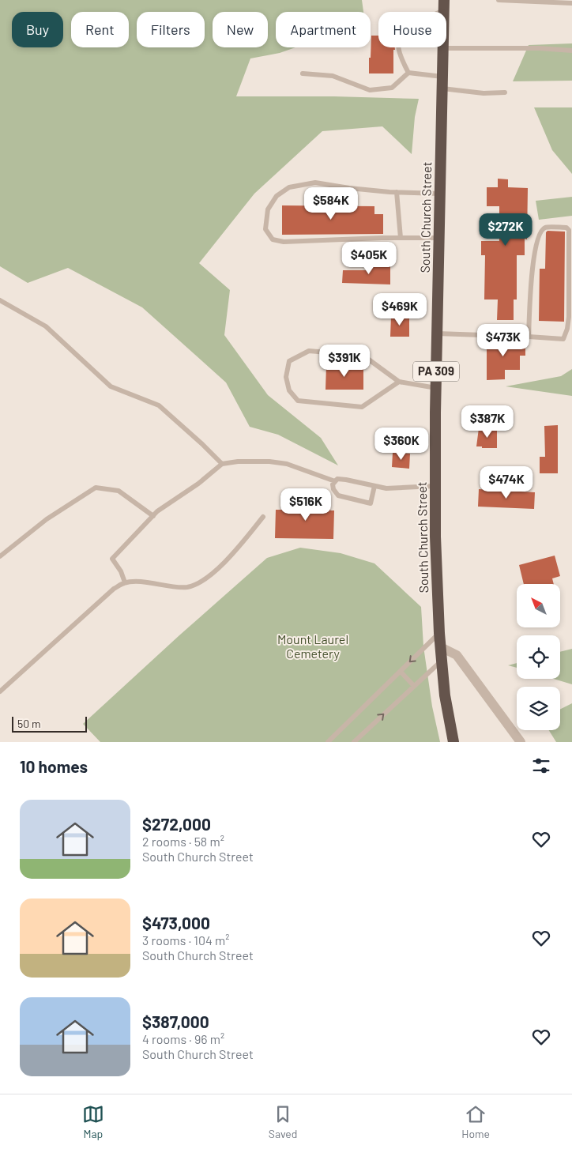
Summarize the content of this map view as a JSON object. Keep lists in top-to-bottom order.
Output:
{
  "streets": {
    "highway": ["South Church Street", "PA 309"]
  },
  "parks": ["Mount Laurel Cemetery"],
  "scale_bar": "50 m",
  "north": "top left",
  "page": {
    "chip": [
      "Buy",
      "Rent",
      "Filters",
      "New",
      "Apartment",
      "House"
    ],
    "price": [
      "$584K",
      "$272K",
      "$405K",
      "$469K",
      "$473K",
      "$391K",
      "$387K",
      "$360K",
      "$474K",
      "$516K"
    ],
    "scale": "50 m",
    "heading": "10 homes",
    "list": [
      {
        "name": "$272,000",
        "note": "2 rooms · 58 m² · South Church Street"
      },
      {
        "name": "$473,000",
        "note": "3 rooms · 104 m² · South Church Street"
      },
      {
        "name": "$387,000",
        "note": "4 rooms · 96 m² · South Church Street"
      }
    ],
    "tabs": ["Map", "Saved", "Home"]
  }
}
